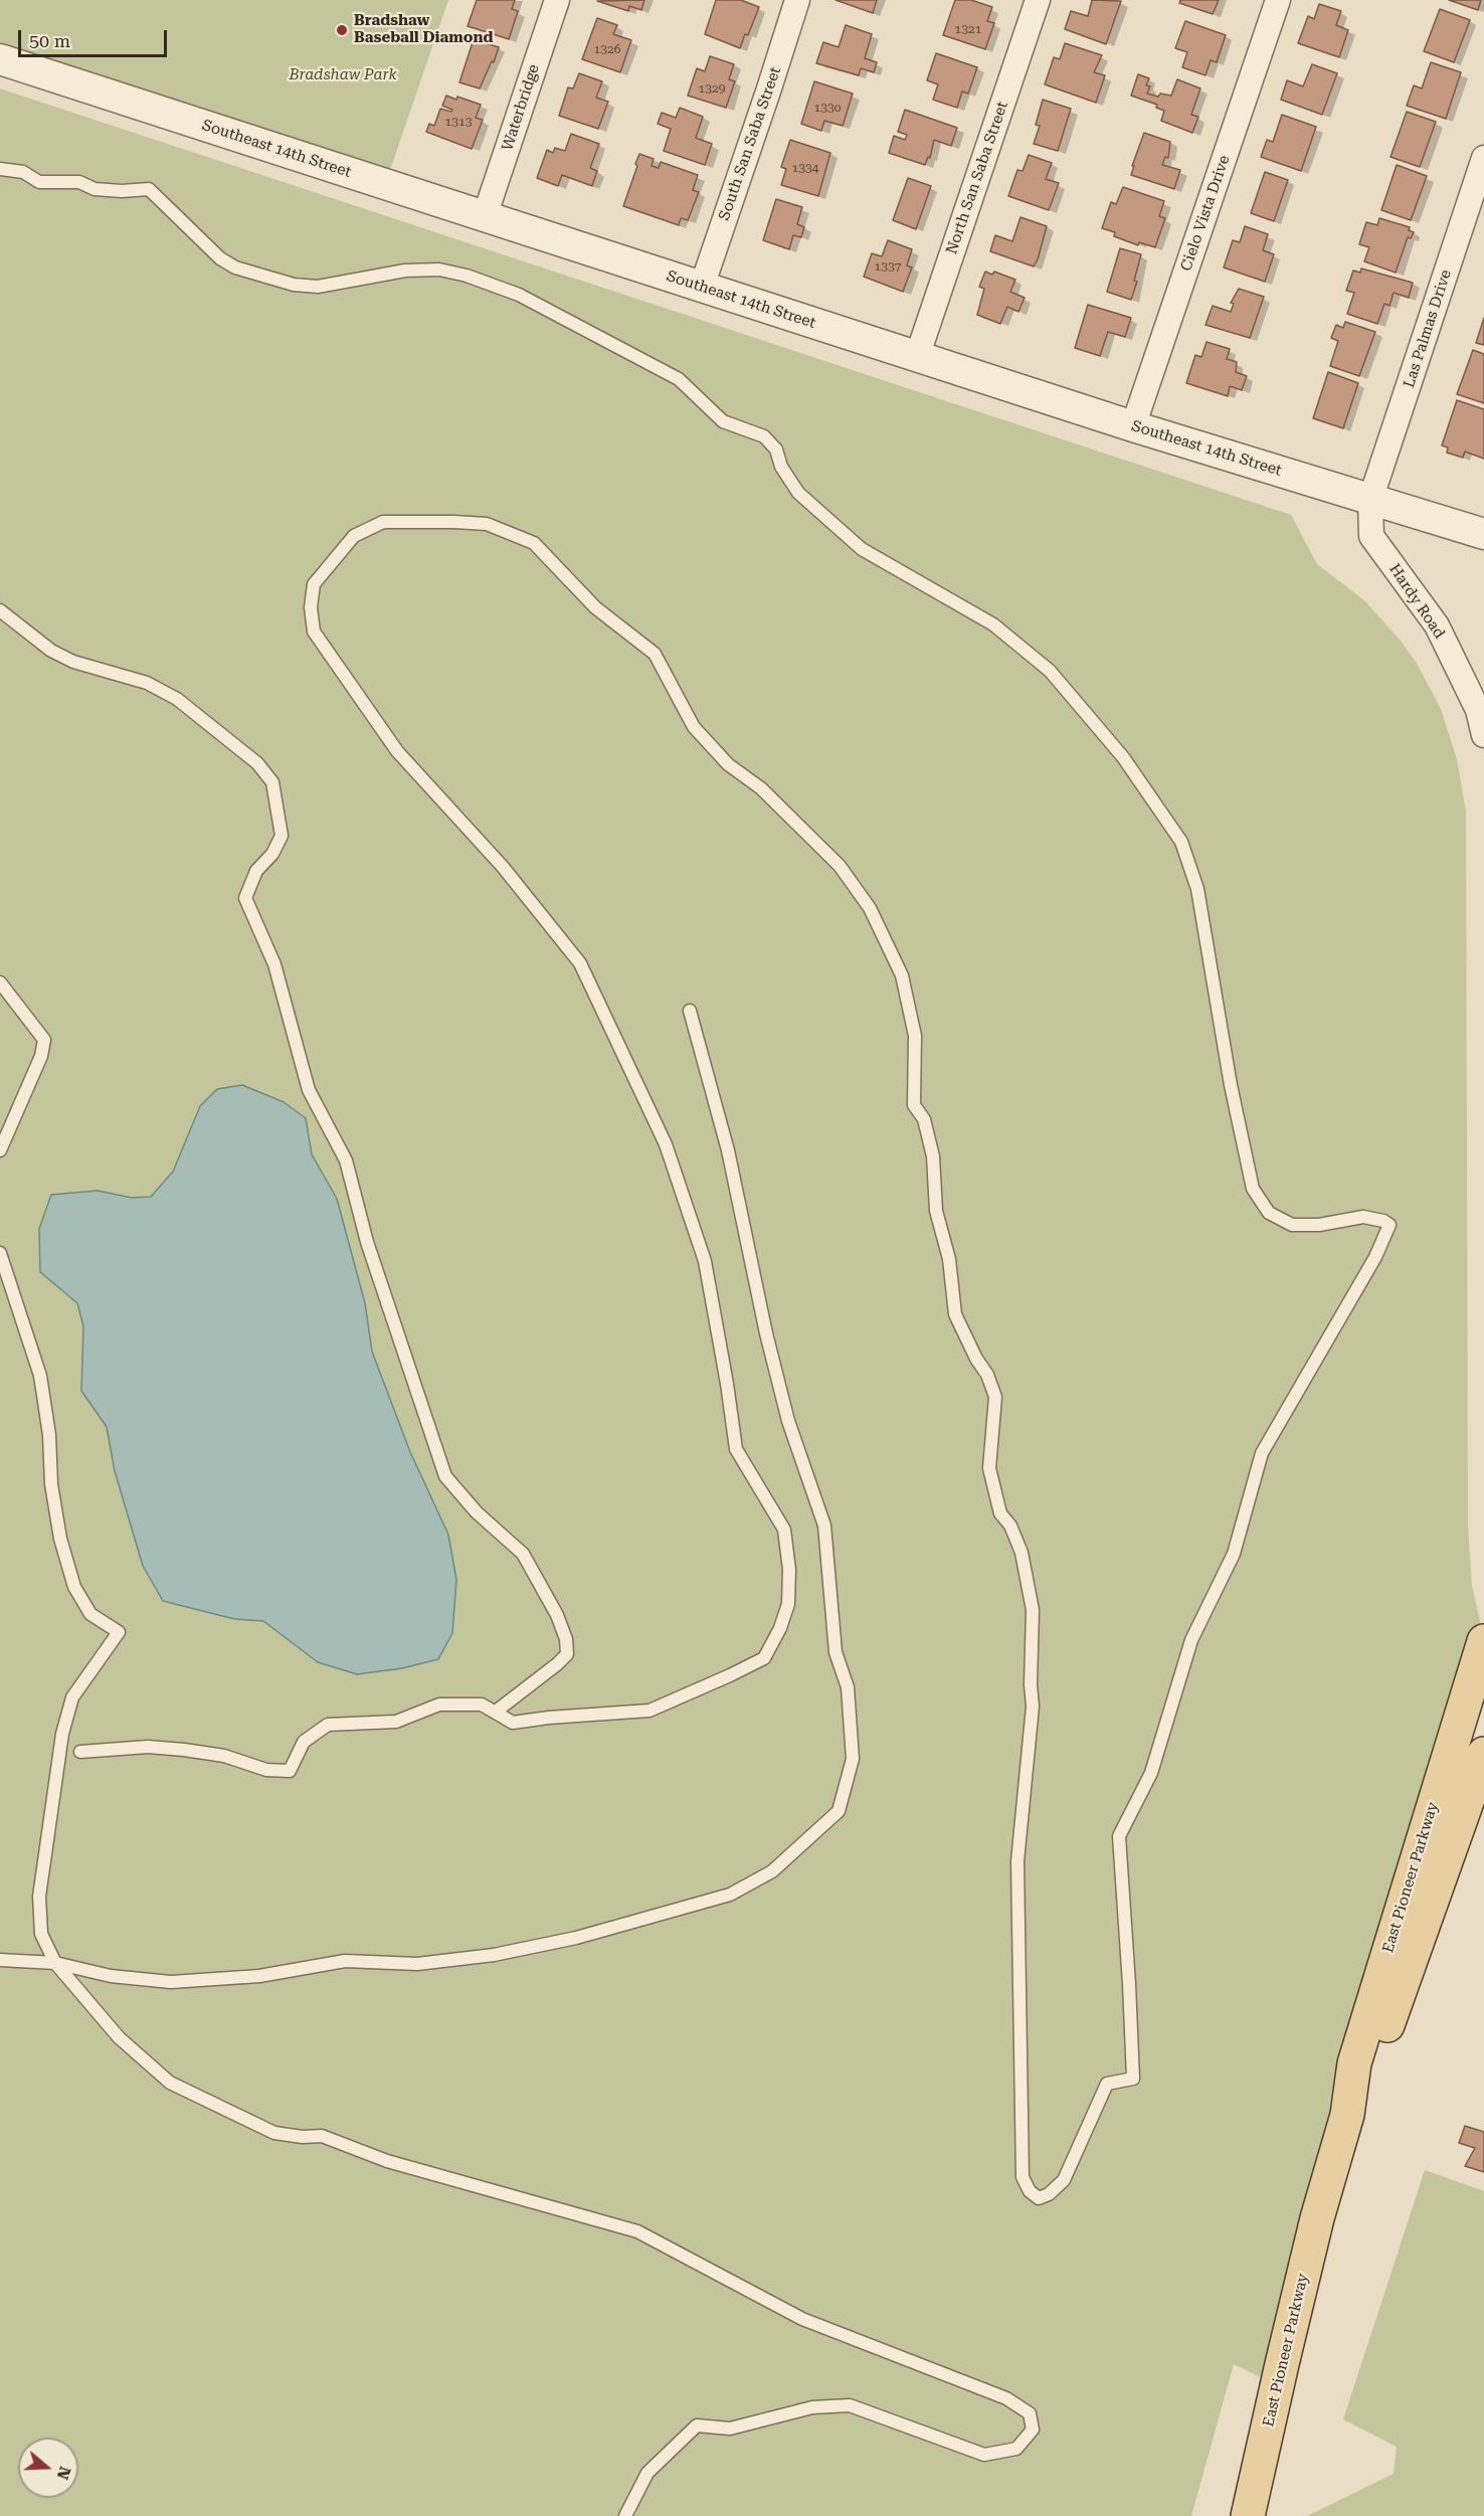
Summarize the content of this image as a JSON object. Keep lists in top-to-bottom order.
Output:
{
  "streets": {
    "main road": ["East Pioneer Parkway"],
    "street": [
      "Waterbridge",
      "South San Saba Street",
      "Southeast 14th Street",
      "North San Saba Street",
      "Cielo Vista Drive",
      "Las Palmas Drive",
      "Hardy Road"
    ]
  },
  "crossings": [
    ["Waterbridge", "Southeast 14th Street"],
    ["South San Saba Street", "Southeast 14th Street"],
    ["Southeast 14th Street", "North San Saba Street"],
    ["Southeast 14th Street", "Cielo Vista Drive"],
    ["Southeast 14th Street", "Las Palmas Drive"],
    ["Southeast 14th Street", "Hardy Road"],
    ["Las Palmas Drive", "Hardy Road"]
  ],
  "parks": ["Bradshaw Park"],
  "places": ["Bradshaw Baseball Diamond"],
  "house_numbers": [
    "1321",
    "1326",
    "1329",
    "1330",
    "1313",
    "1334",
    "1337"
  ],
  "scale_bar": "50 m",
  "north": "right"
}
